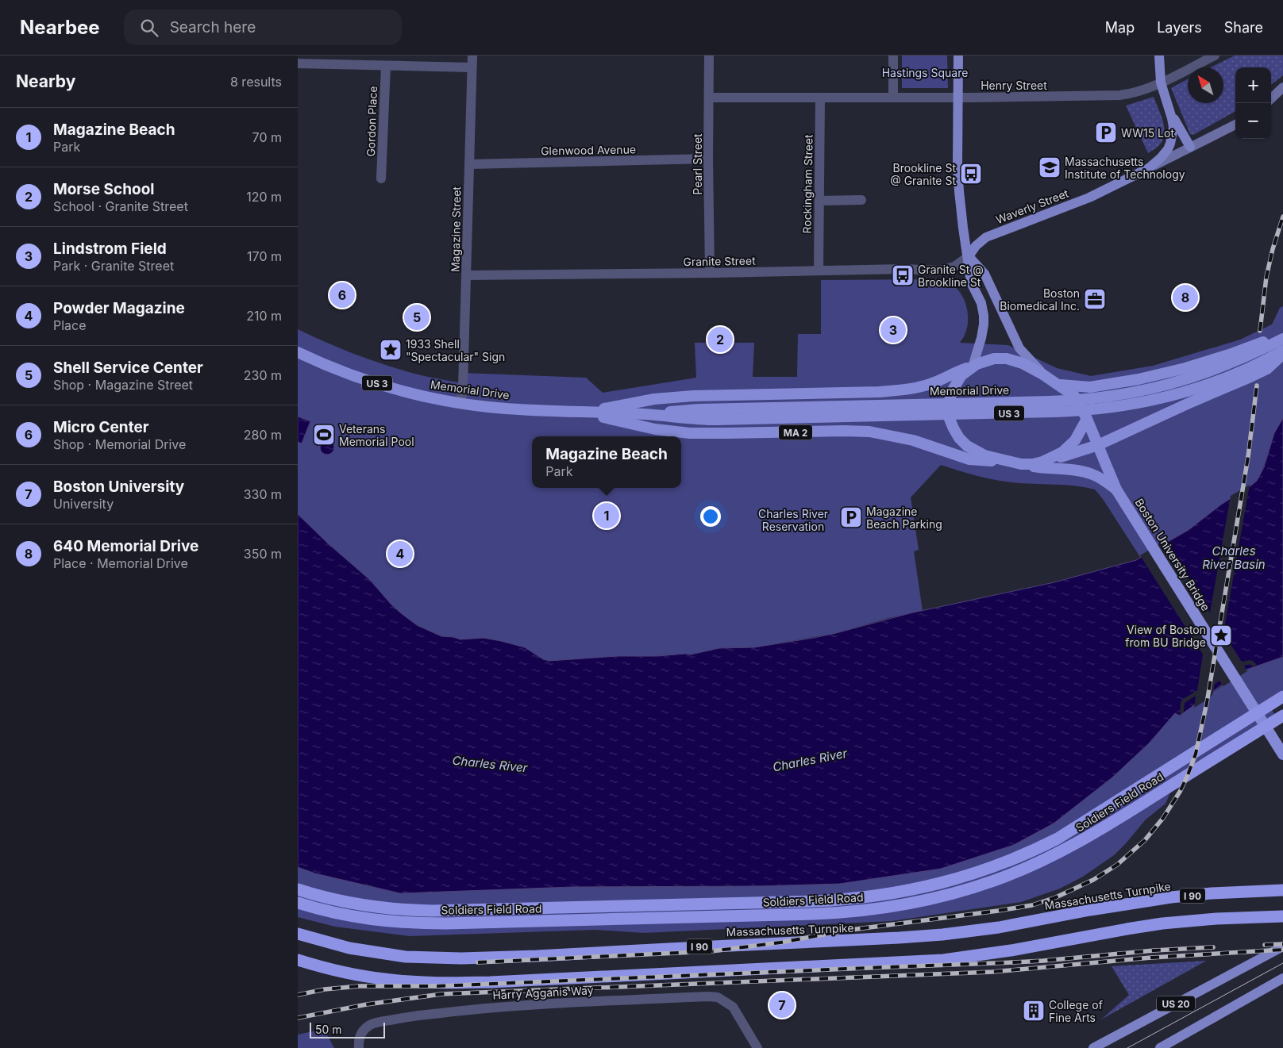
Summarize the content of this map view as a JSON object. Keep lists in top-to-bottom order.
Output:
{
  "streets": {
    "highway": [
      "US 3",
      "Memorial Drive",
      "MA 2",
      "Boston University Bridge",
      "Soldiers Field Road",
      "Massachusetts Turnpike",
      "I 90"
    ],
    "main road": ["Waverly Street", "US 20"],
    "street": [
      "Henry Street",
      "Gordon Place",
      "Glenwood Avenue",
      "Pearl Street",
      "Rockingham Street",
      "Magazine Street",
      "Granite Street",
      "Harry Agganis Way"
    ]
  },
  "crossings": [
    ["Henry Street", "Pearl Street"],
    ["Henry Street", "Rockingham Street"],
    ["Glenwood Avenue", "Pearl Street"],
    ["Glenwood Avenue", "Magazine Street"],
    ["Pearl Street", "Granite Street"],
    ["Rockingham Street", "Granite Street"],
    ["Waverly Street", "Granite Street"],
    ["Magazine Street", "Granite Street"],
    ["Magazine Street", "Memorial Drive"],
    ["Memorial Drive", "MA 2"],
    ["MA 2", "Boston University Bridge"]
  ],
  "water": ["Charles River Basin", "Charles River"],
  "parks": ["Hastings Square", "Charles River Reservation"],
  "places": {
    "parking": ["WW15 Lot", "Magazine Beach Parking"],
    "school or university": ["Massachusetts Institute of Technology"],
    "bus stop": ["Brookline St @ Granite St", "Granite St @ Brookline St"],
    "office": ["Boston Biomedical Inc."],
    "place": ["1933 Shell \"Spectacular\" Sign", "View of Boston from BU Bridge"],
    "sports": ["Veterans Memorial Pool"],
    "building": ["College of Fine Arts"]
  },
  "scale_bar": "50 m",
  "north": "top left",
  "page": {
    "header": "Nearbee",
    "search": "Search here",
    "nav": ["Map", "Layers", "Share"],
    "heading": ["Nearby", "8 results"],
    "map_buttons": ["+", "−"],
    "list": [
      {
        "mark": "1",
        "name": "Magazine Beach",
        "note": "Park",
        "value": "70 m"
      },
      {
        "mark": "2",
        "name": "Morse School",
        "note": "School · Granite Street",
        "value": "120 m"
      },
      {
        "mark": "3",
        "name": "Lindstrom Field",
        "note": "Park · Granite Street",
        "value": "170 m"
      },
      {
        "mark": "4",
        "name": "Powder Magazine",
        "note": "Place",
        "value": "210 m"
      },
      {
        "mark": "5",
        "name": "Shell Service Center",
        "note": "Shop · Magazine Street",
        "value": "230 m"
      },
      {
        "mark": "6",
        "name": "Micro Center",
        "note": "Shop · Memorial Drive",
        "value": "280 m"
      },
      {
        "mark": "7",
        "name": "Boston University",
        "note": "University",
        "value": "330 m"
      },
      {
        "mark": "8",
        "name": "640 Memorial Drive",
        "note": "Place · Memorial Drive",
        "value": "350 m"
      }
    ],
    "pins": [
      "6",
      "8",
      "5",
      "3",
      "2",
      "1",
      "4",
      "7"
    ],
    "popup": ["Magazine Beach", "Park"],
    "scale": "50 m"
  }
}
